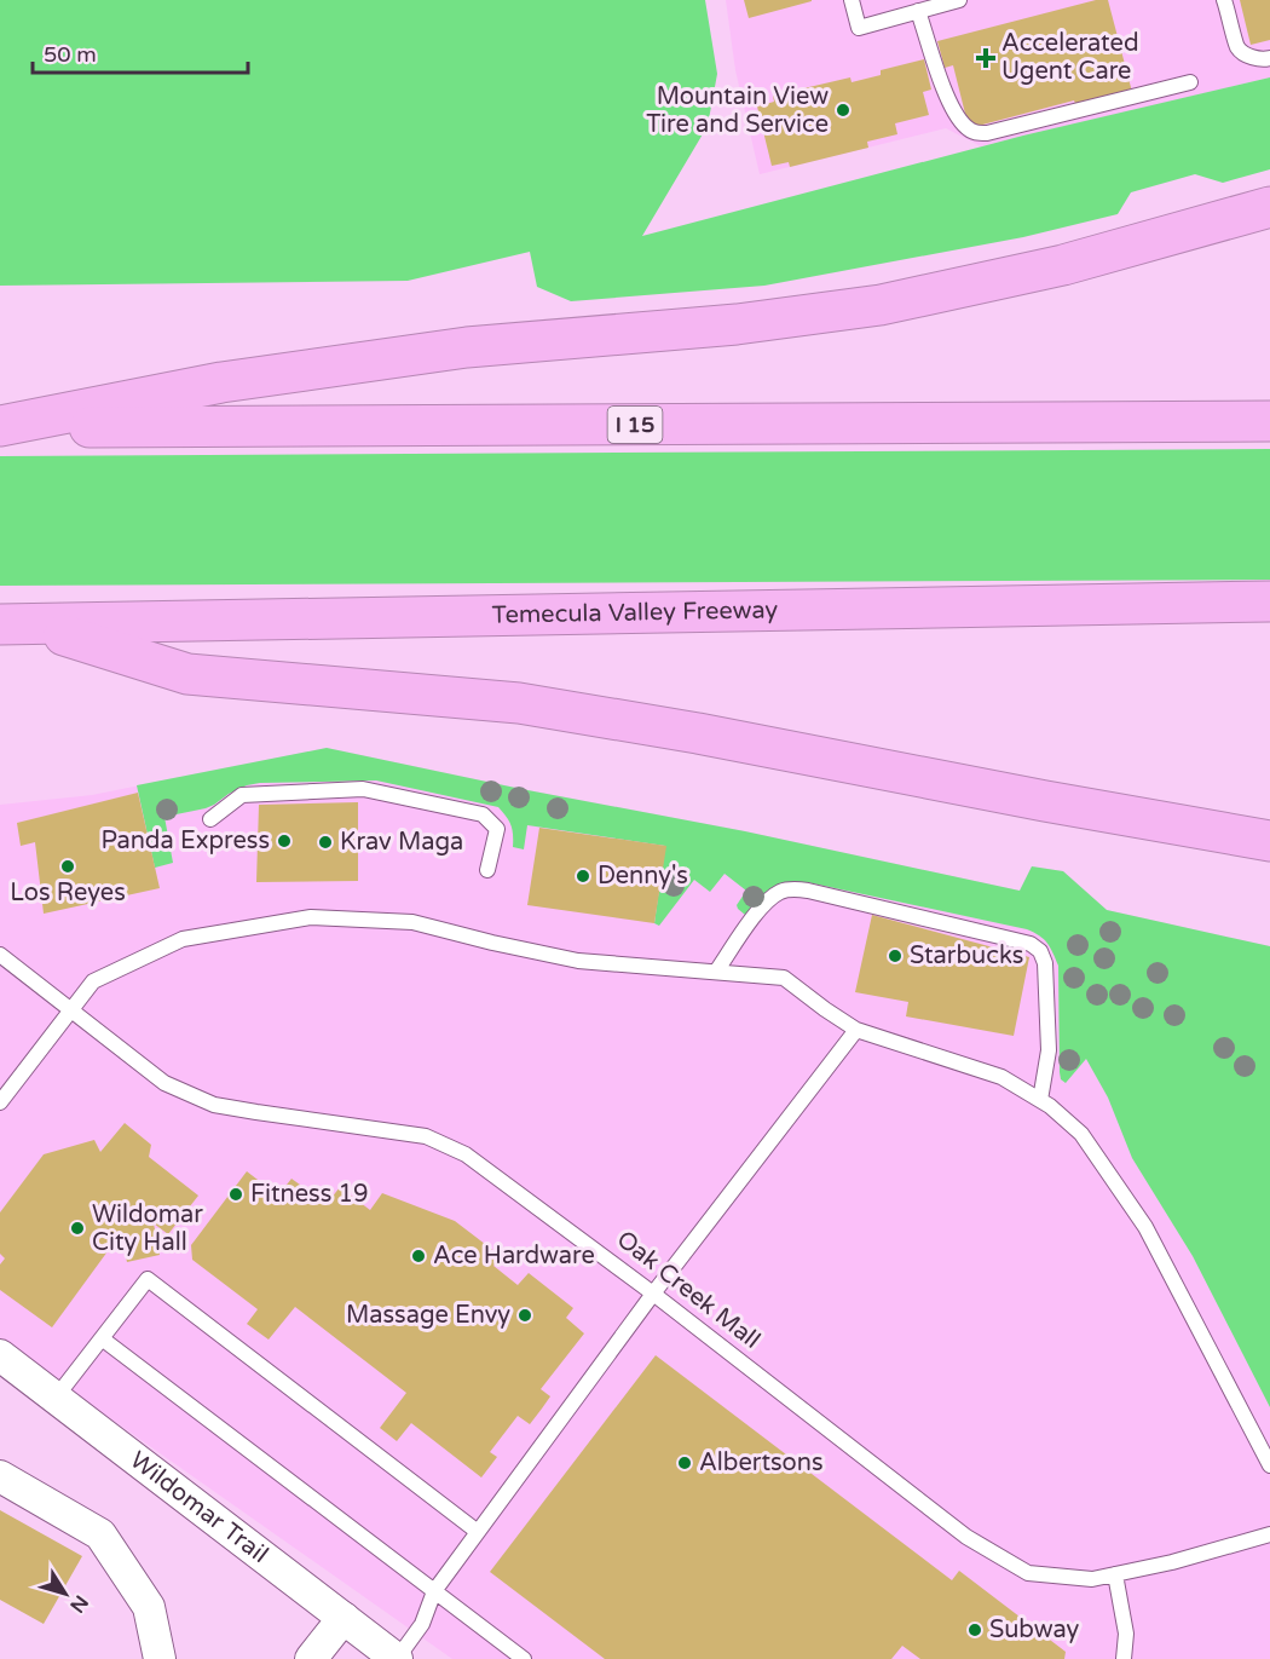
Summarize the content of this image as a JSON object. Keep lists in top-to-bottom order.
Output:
{
  "streets": {
    "highway": ["I 15", "Temecula Valley Freeway"],
    "street": ["Wildomar Trail"],
    "lane": ["Oak Creek Mall"]
  },
  "places": {
    "health": ["Accelerated Ugent Care"],
    "other": [
      "Mountain View Tire and Service",
      "Panda Express",
      "Krav Maga",
      "Los Reyes",
      "Denny's",
      "Starbucks",
      "Fitness 19",
      "Wildomar City Hall",
      "Ace Hardware",
      "Massage Envy",
      "Albertsons",
      "Subway"
    ]
  },
  "scale_bar": "50 m",
  "north": "bottom right"
}
